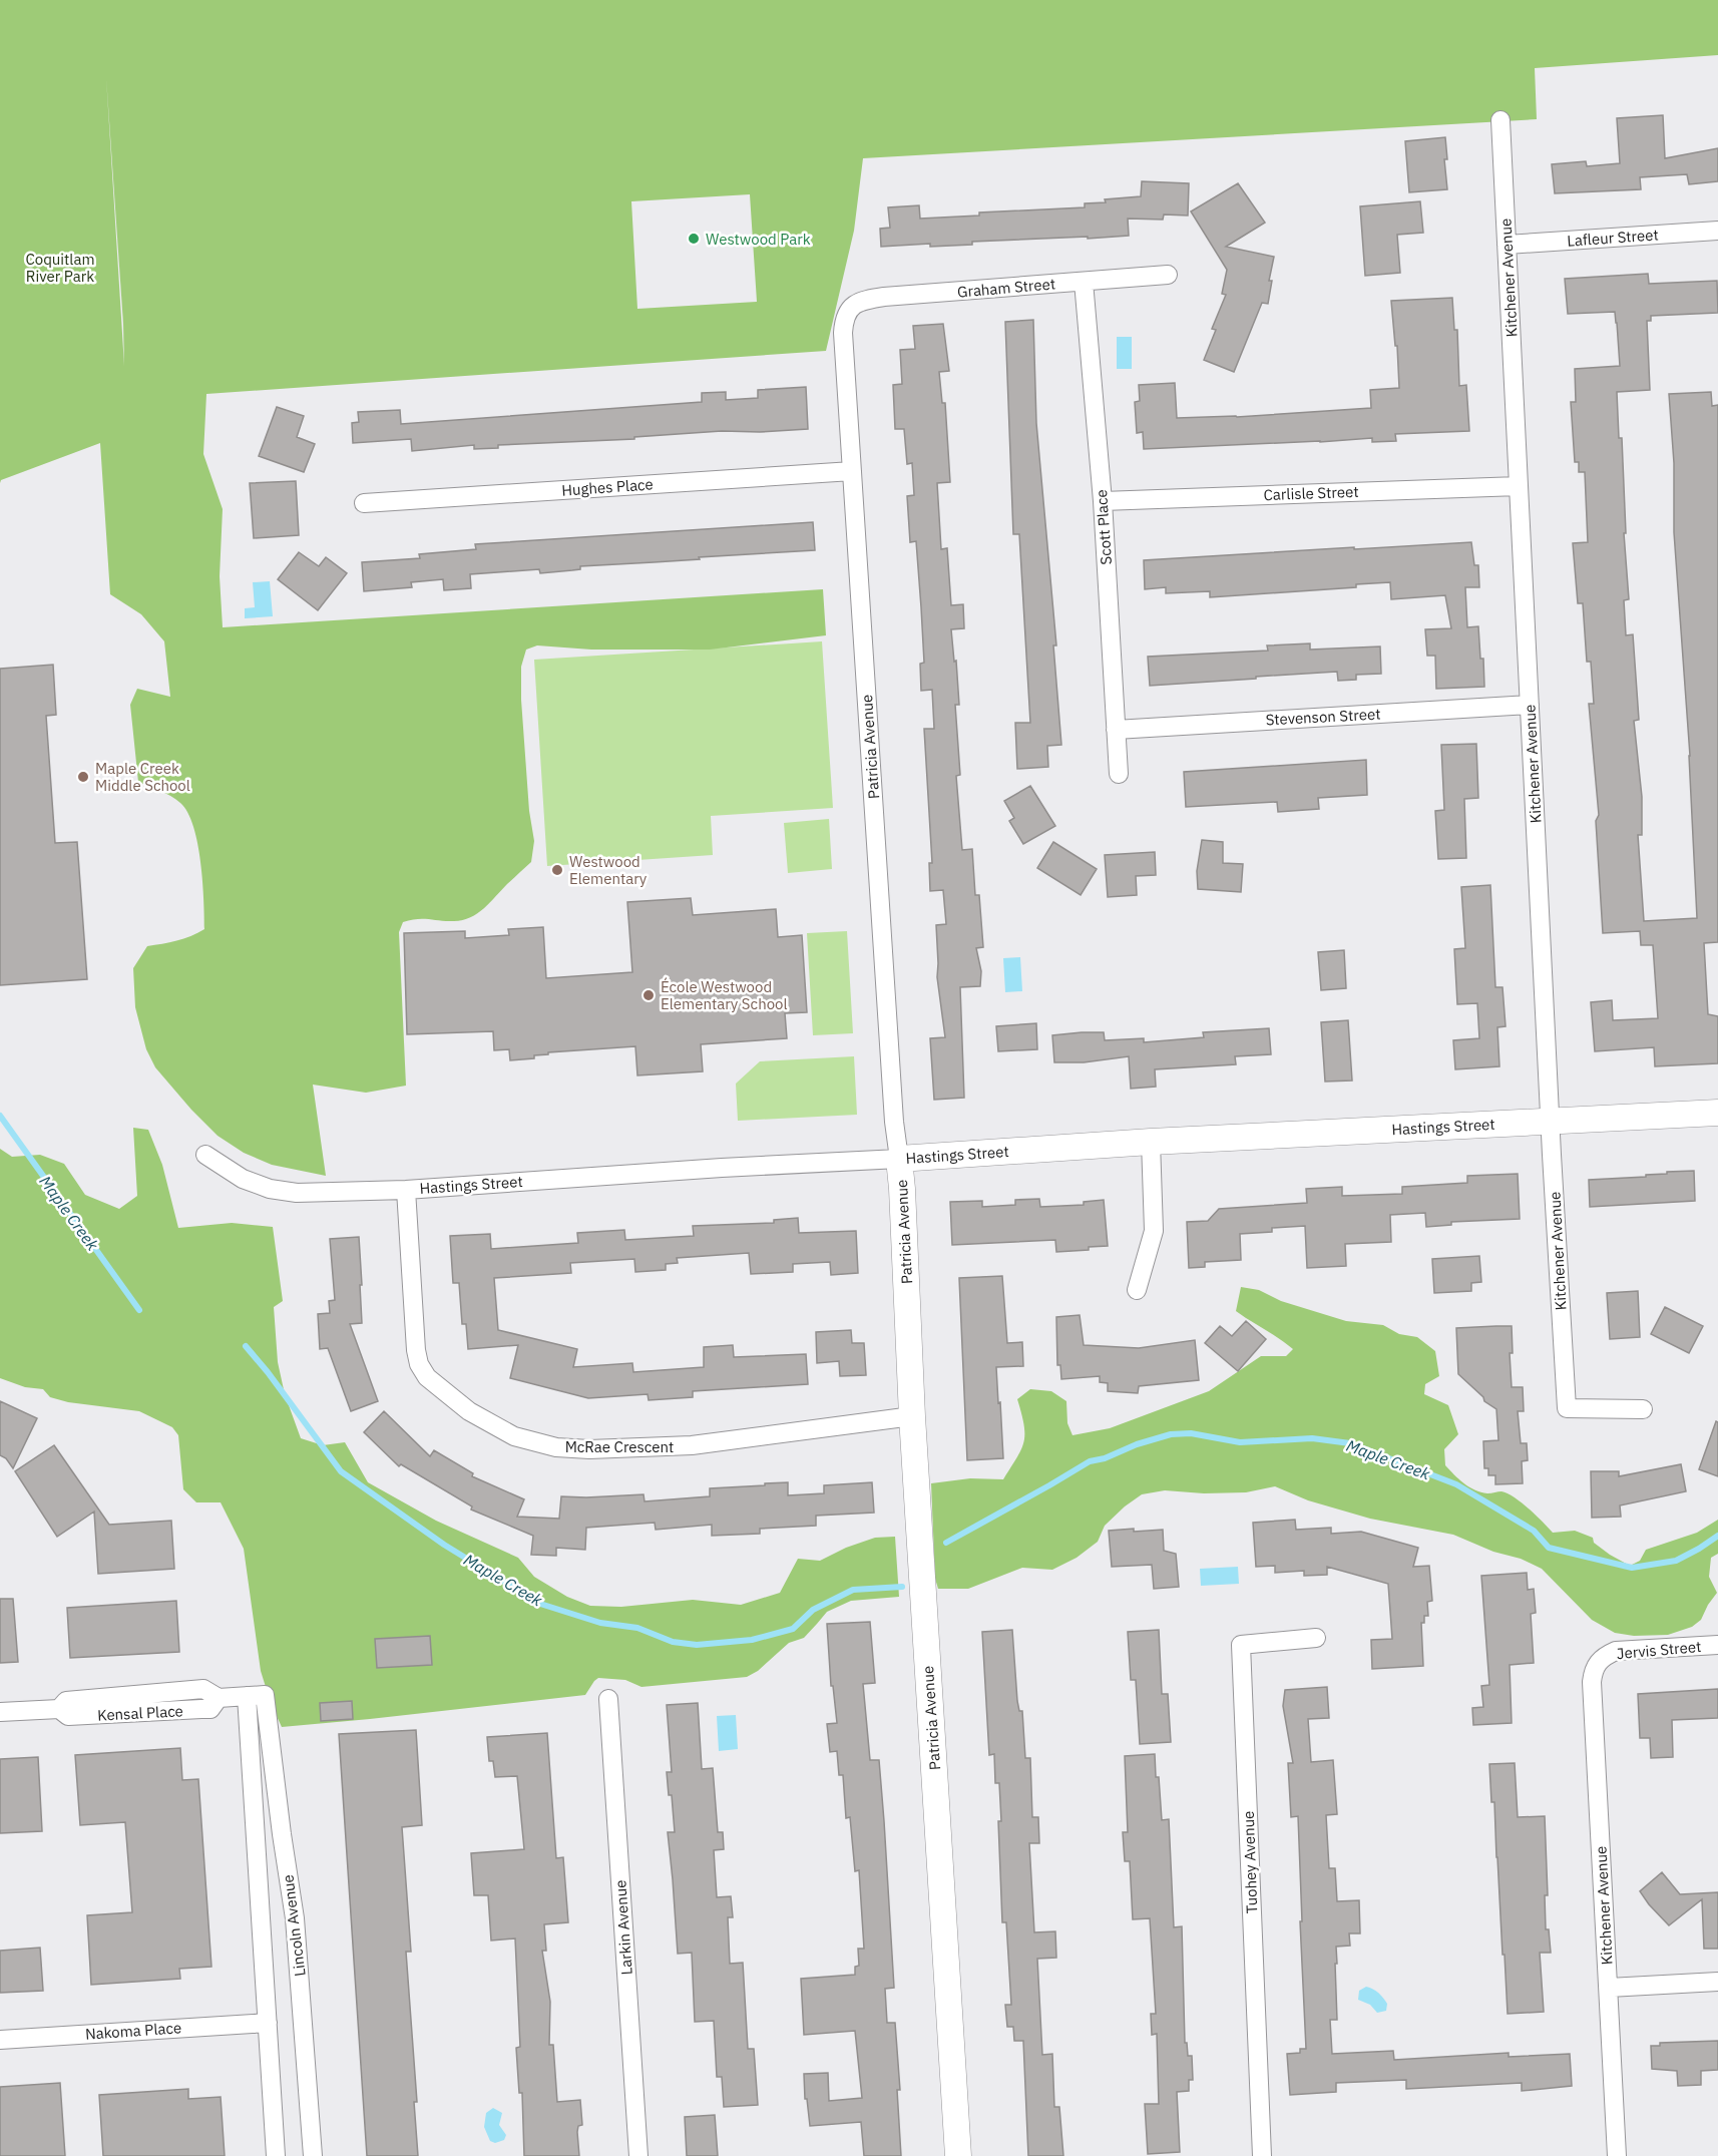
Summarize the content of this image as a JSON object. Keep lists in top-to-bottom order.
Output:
{
  "streets": {
    "street": [
      "Lafleur Street",
      "Kitchener Avenue",
      "Graham Street",
      "Hughes Place",
      "Carlisle Street",
      "Scott Place",
      "Stevenson Street",
      "Patricia Avenue",
      "Hastings Street",
      "McRae Crescent",
      "Jervis Street",
      "Kensal Place",
      "Tuohey Avenue",
      "Lincoln Avenue",
      "Larkin Avenue",
      "Nakoma Place"
    ]
  },
  "crossings": [
    ["Lafleur Street", "Kitchener Avenue"],
    ["Kitchener Avenue", "Carlisle Street"],
    ["Kitchener Avenue", "Stevenson Street"],
    ["Kitchener Avenue", "Hastings Street"],
    ["Kitchener Avenue", "Jervis Street"],
    ["Graham Street", "Scott Place"],
    ["Graham Street", "Patricia Avenue"],
    ["Hughes Place", "Patricia Avenue"],
    ["Carlisle Street", "Scott Place"],
    ["Scott Place", "Stevenson Street"],
    ["Patricia Avenue", "Hastings Street"],
    ["Patricia Avenue", "McRae Crescent"],
    ["Hastings Street", "McRae Crescent"],
    ["Kensal Place", "Lincoln Avenue"],
    ["Lincoln Avenue", "Nakoma Place"]
  ],
  "water": ["Maple Creek"],
  "parks": ["Coquitlam River Park"],
  "places": [
    "Westwood Park",
    "Maple Creek Middle School",
    "Westwood Elementary",
    "École Westwood Elementary School"
  ]
}
